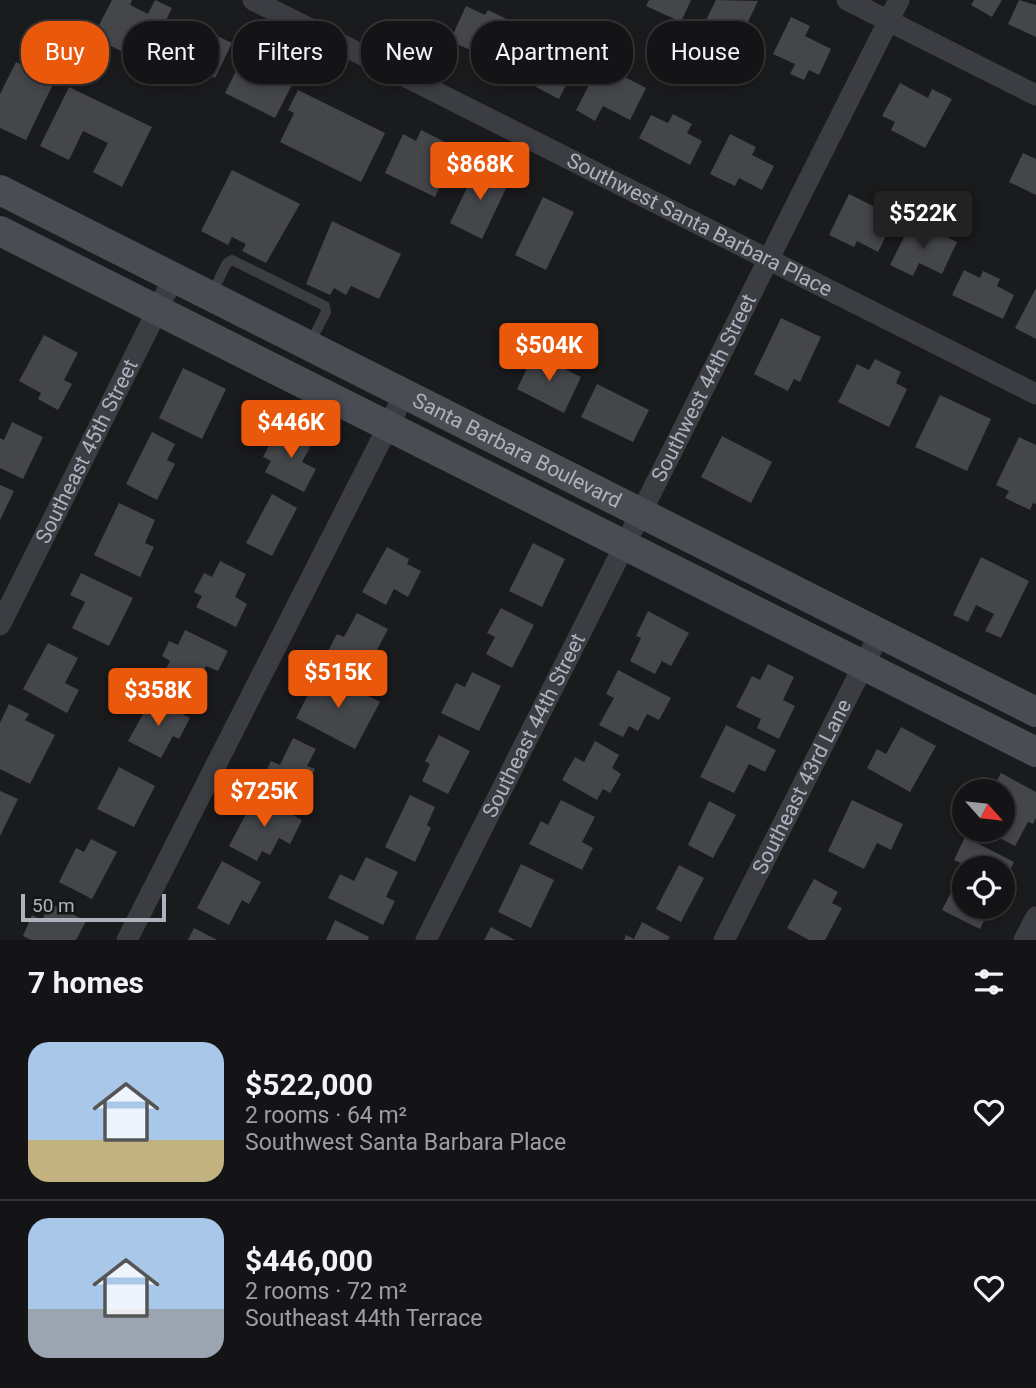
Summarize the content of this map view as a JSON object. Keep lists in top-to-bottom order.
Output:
{
  "streets": {
    "main road": ["Santa Barbara Boulevard"],
    "street": [
      "Southwest Santa Barbara Place",
      "Southwest 44th Street",
      "Southeast 45th Street",
      "Southeast 44th Street",
      "Southeast 43rd Lane"
    ]
  },
  "crossings": [
    ["Southwest Santa Barbara Place", "Southwest 44th Street"],
    ["Southwest 44th Street", "Santa Barbara Boulevard"],
    ["Southwest 44th Street", "Southeast 44th Street"],
    ["Santa Barbara Boulevard", "Southeast 45th Street"],
    ["Santa Barbara Boulevard", "Southeast 44th Street"],
    ["Santa Barbara Boulevard", "Southeast 43rd Lane"]
  ],
  "scale_bar": "50 m",
  "north": "bottom right",
  "page": {
    "chip": [
      "Buy",
      "Rent",
      "Filters",
      "New",
      "Apartment",
      "House"
    ],
    "price": [
      "$868K",
      "$522K",
      "$504K",
      "$446K",
      "$515K",
      "$358K",
      "$725K"
    ],
    "scale": "50 m",
    "heading": "7 homes",
    "list": [
      {
        "name": "$522,000",
        "note": "2 rooms · 64 m² · Southwest Santa Barbara Place"
      },
      {
        "name": "$446,000",
        "note": "2 rooms · 72 m² · Southeast 44th Terrace"
      }
    ]
  }
}
